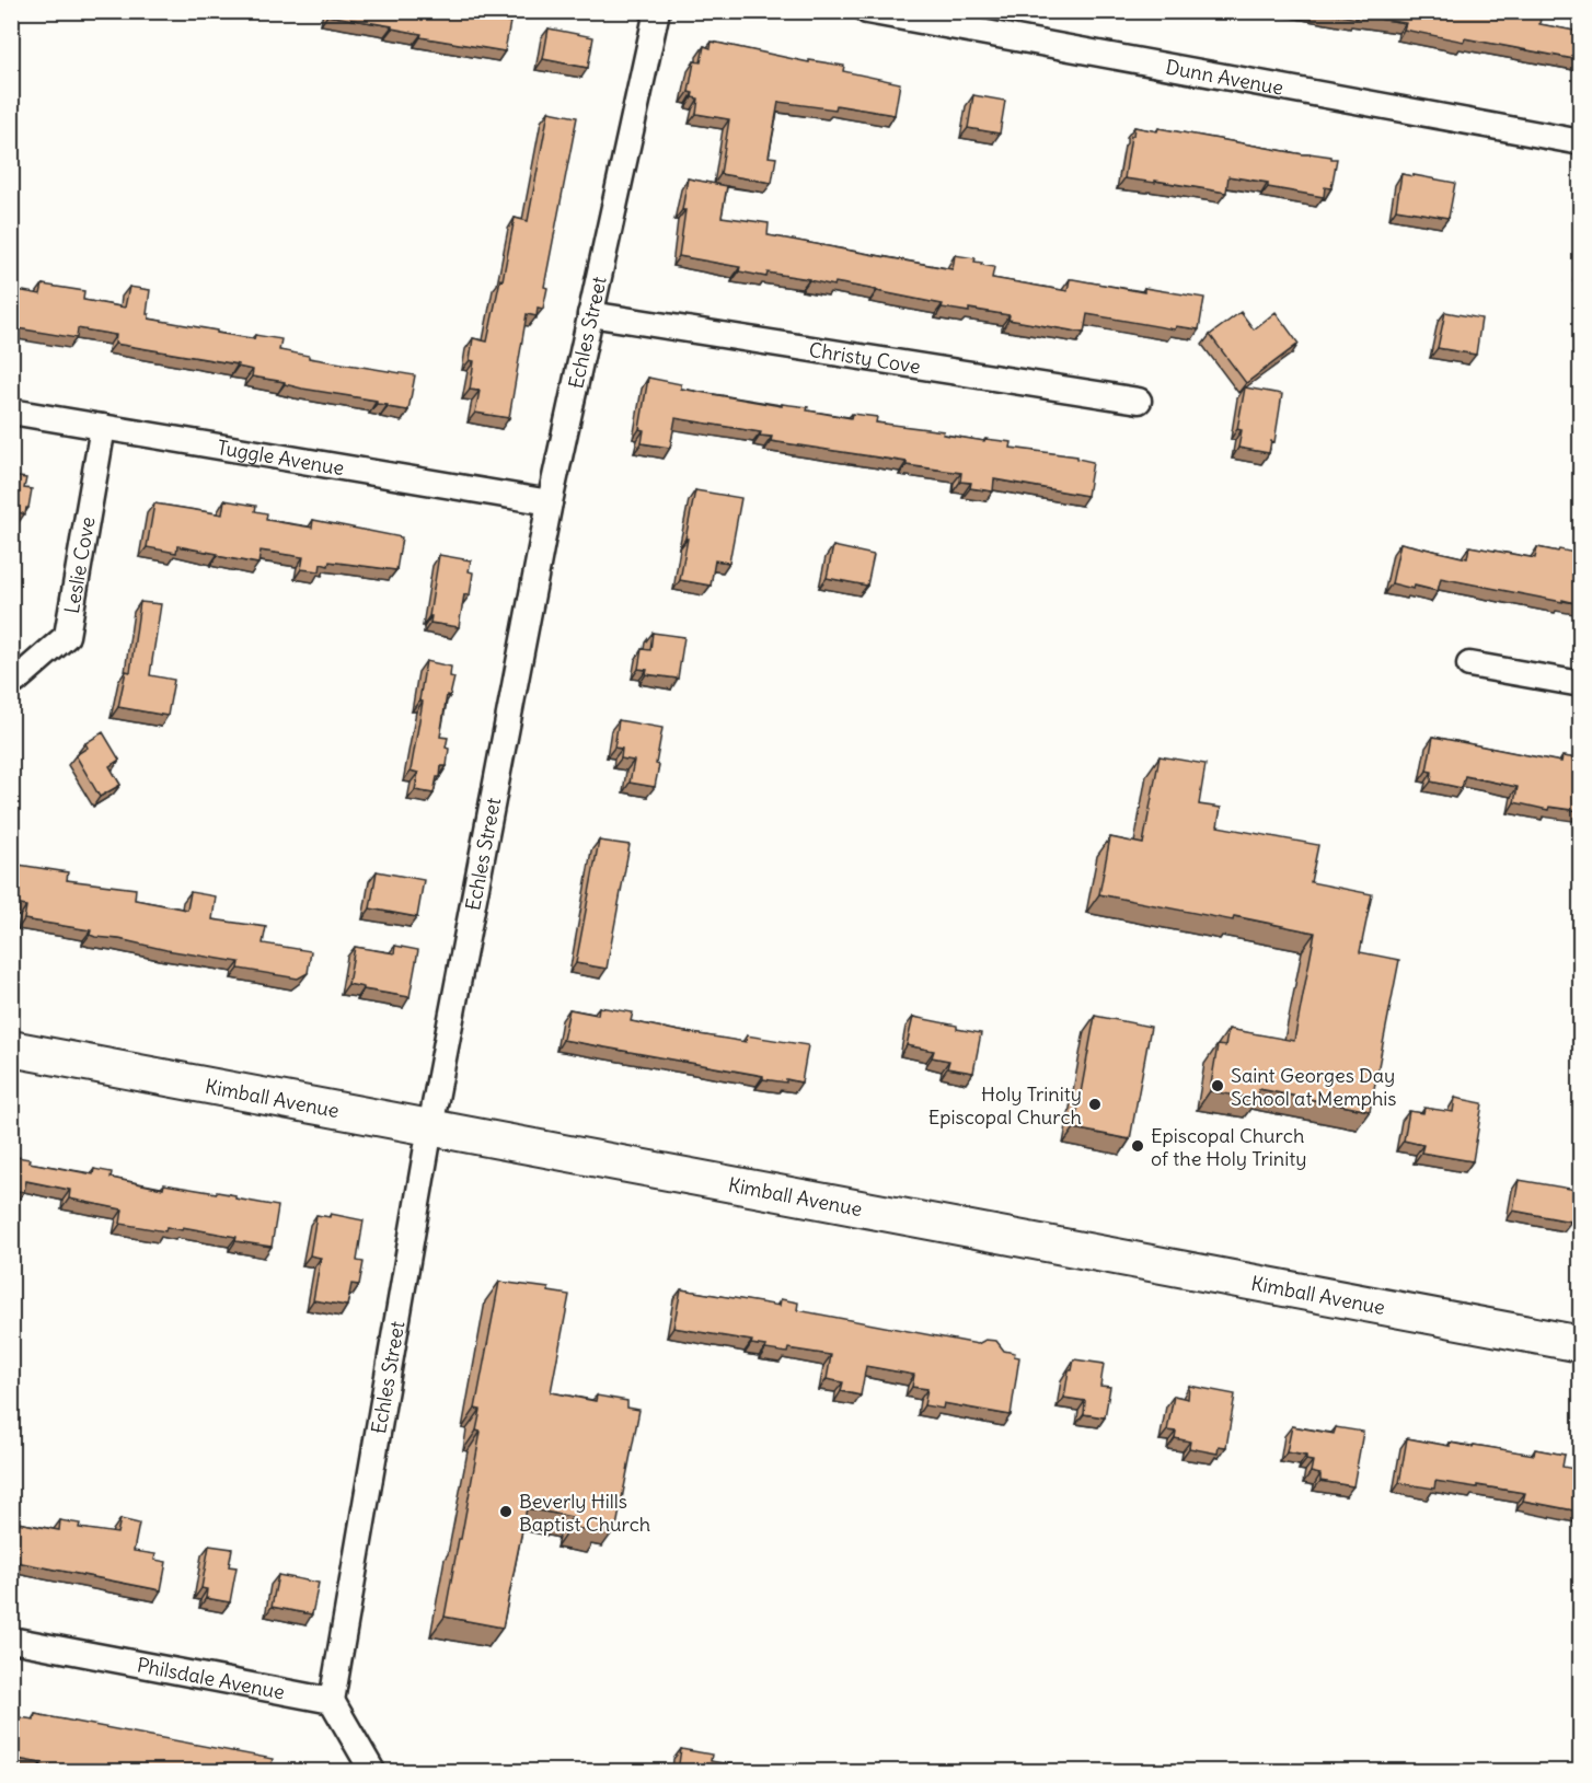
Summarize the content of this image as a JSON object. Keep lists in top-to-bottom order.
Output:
{
  "streets": {
    "main road": ["Kimball Avenue"],
    "street": [
      "Dunn Avenue",
      "Echles Street",
      "Christy Cove",
      "Tuggle Avenue",
      "Leslie Cove",
      "Philsdale Avenue"
    ]
  },
  "crossings": [
    ["Echles Street", "Christy Cove"],
    ["Echles Street", "Tuggle Avenue"],
    ["Echles Street", "Kimball Avenue"],
    ["Echles Street", "Philsdale Avenue"],
    ["Tuggle Avenue", "Leslie Cove"]
  ],
  "places": [
    "Saint Georges Day School at Memphis",
    "Holy Trinity Episcopal Church",
    "Episcopal Church of the Holy Trinity",
    "Beverly Hills Baptist Church"
  ]
}
